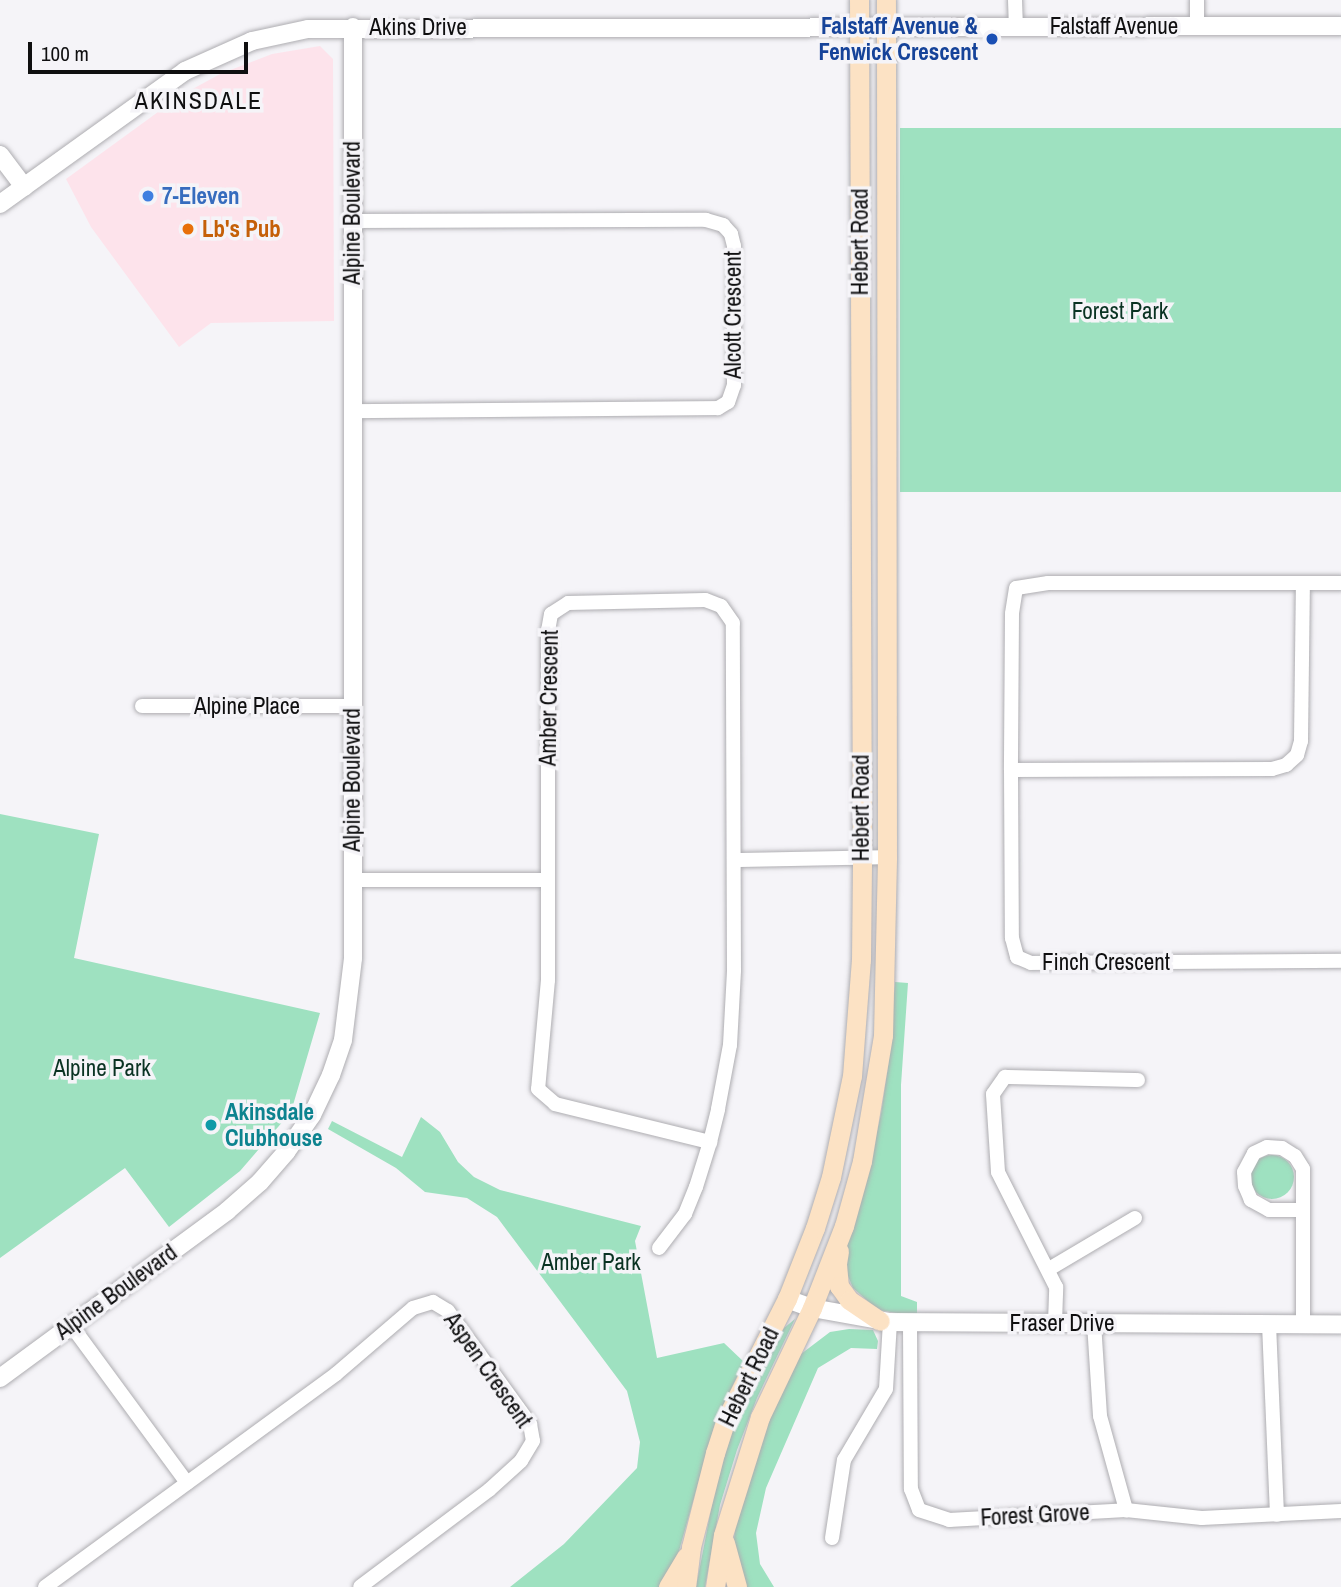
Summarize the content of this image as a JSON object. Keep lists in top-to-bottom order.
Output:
{
  "streets": {
    "main road": ["Hebert Road"],
    "street": [
      "Falstaff Avenue",
      "Akins Drive",
      "Alpine Boulevard",
      "Alcott Crescent",
      "Amber Crescent",
      "Alpine Place",
      "Finch Crescent",
      "Fraser Drive",
      "Aspen Crescent",
      "Forest Grove"
    ]
  },
  "crossings": [
    ["Falstaff Avenue", "Akins Drive"],
    ["Falstaff Avenue", "Hebert Road"],
    ["Akins Drive", "Alpine Boulevard"],
    ["Akins Drive", "Hebert Road"],
    ["Alpine Boulevard", "Alcott Crescent"],
    ["Alpine Boulevard", "Alpine Place"],
    ["Hebert Road", "Fraser Drive"],
    ["Fraser Drive", "Forest Grove"]
  ],
  "districts": ["AKINSDALE"],
  "parks": ["Forest Park", "Alpine Park", "Amber Park"],
  "places": [
    "Falstaff Avenue & Fenwick Crescent",
    "7-Eleven",
    "Lb's Pub",
    "Akinsdale Clubhouse"
  ],
  "scale_bar": "100 m"
}
